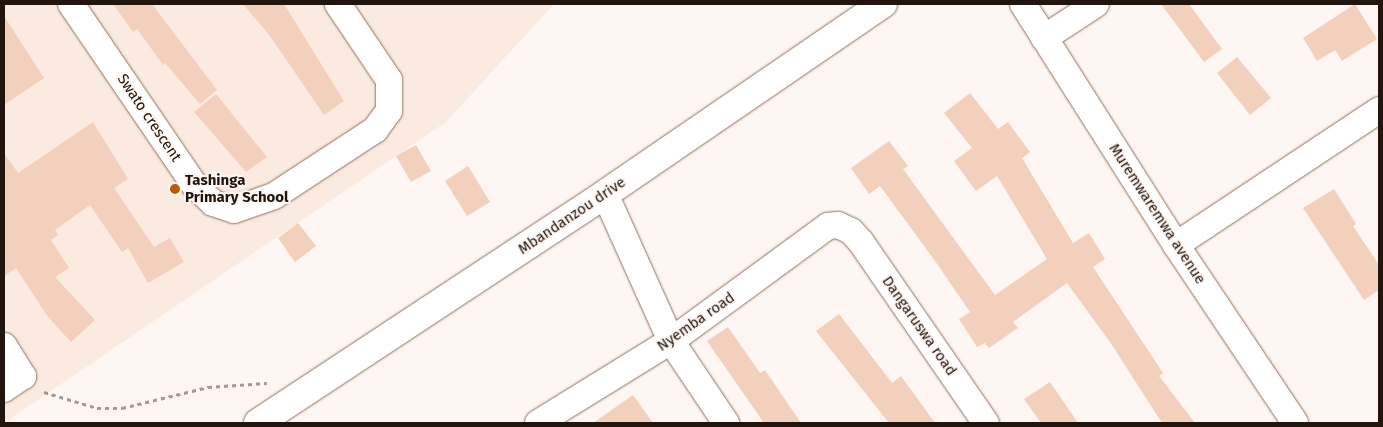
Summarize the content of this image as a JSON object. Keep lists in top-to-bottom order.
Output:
{
  "streets": {
    "street": [
      "Swato crescent",
      "Muremwaremwa avenue",
      "Mbandanzou drive",
      "Nyemba road",
      "Dangaruswa road"
    ]
  },
  "crossings": [
    ["Nyemba road", "Dangaruswa road"]
  ],
  "places": ["Tashinga Primary School"]
}
